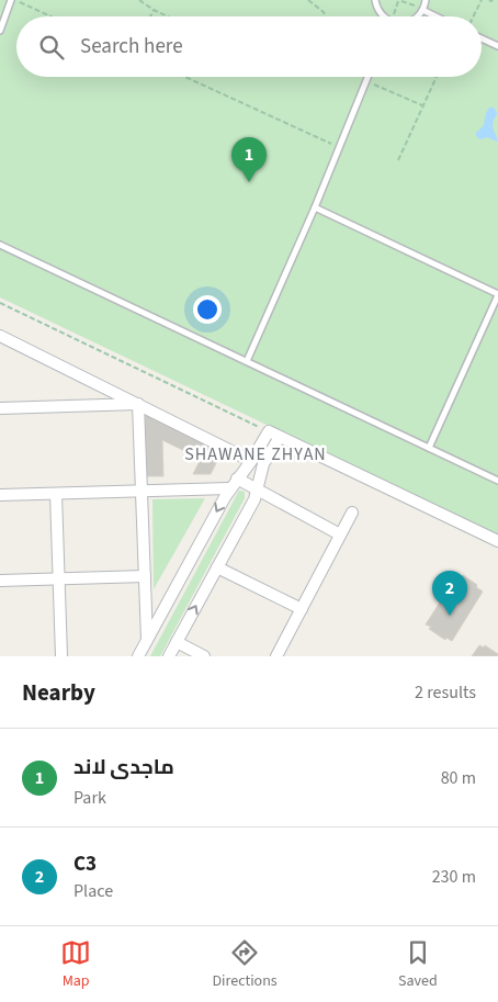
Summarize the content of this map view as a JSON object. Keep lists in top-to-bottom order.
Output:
{
  "districts": ["SHAWANE ZHYAN"],
  "page": {
    "search": "Search here",
    "pins": ["1", "2"],
    "heading": ["Nearby", "2 results"],
    "list": [
      {
        "mark": "1",
        "name": "ماجدی لاند",
        "note": "Park",
        "value": "80 m"
      },
      {
        "mark": "2",
        "name": "C3",
        "note": "Place",
        "value": "230 m"
      }
    ],
    "nav": ["Map", "Directions", "Saved"]
  }
}
